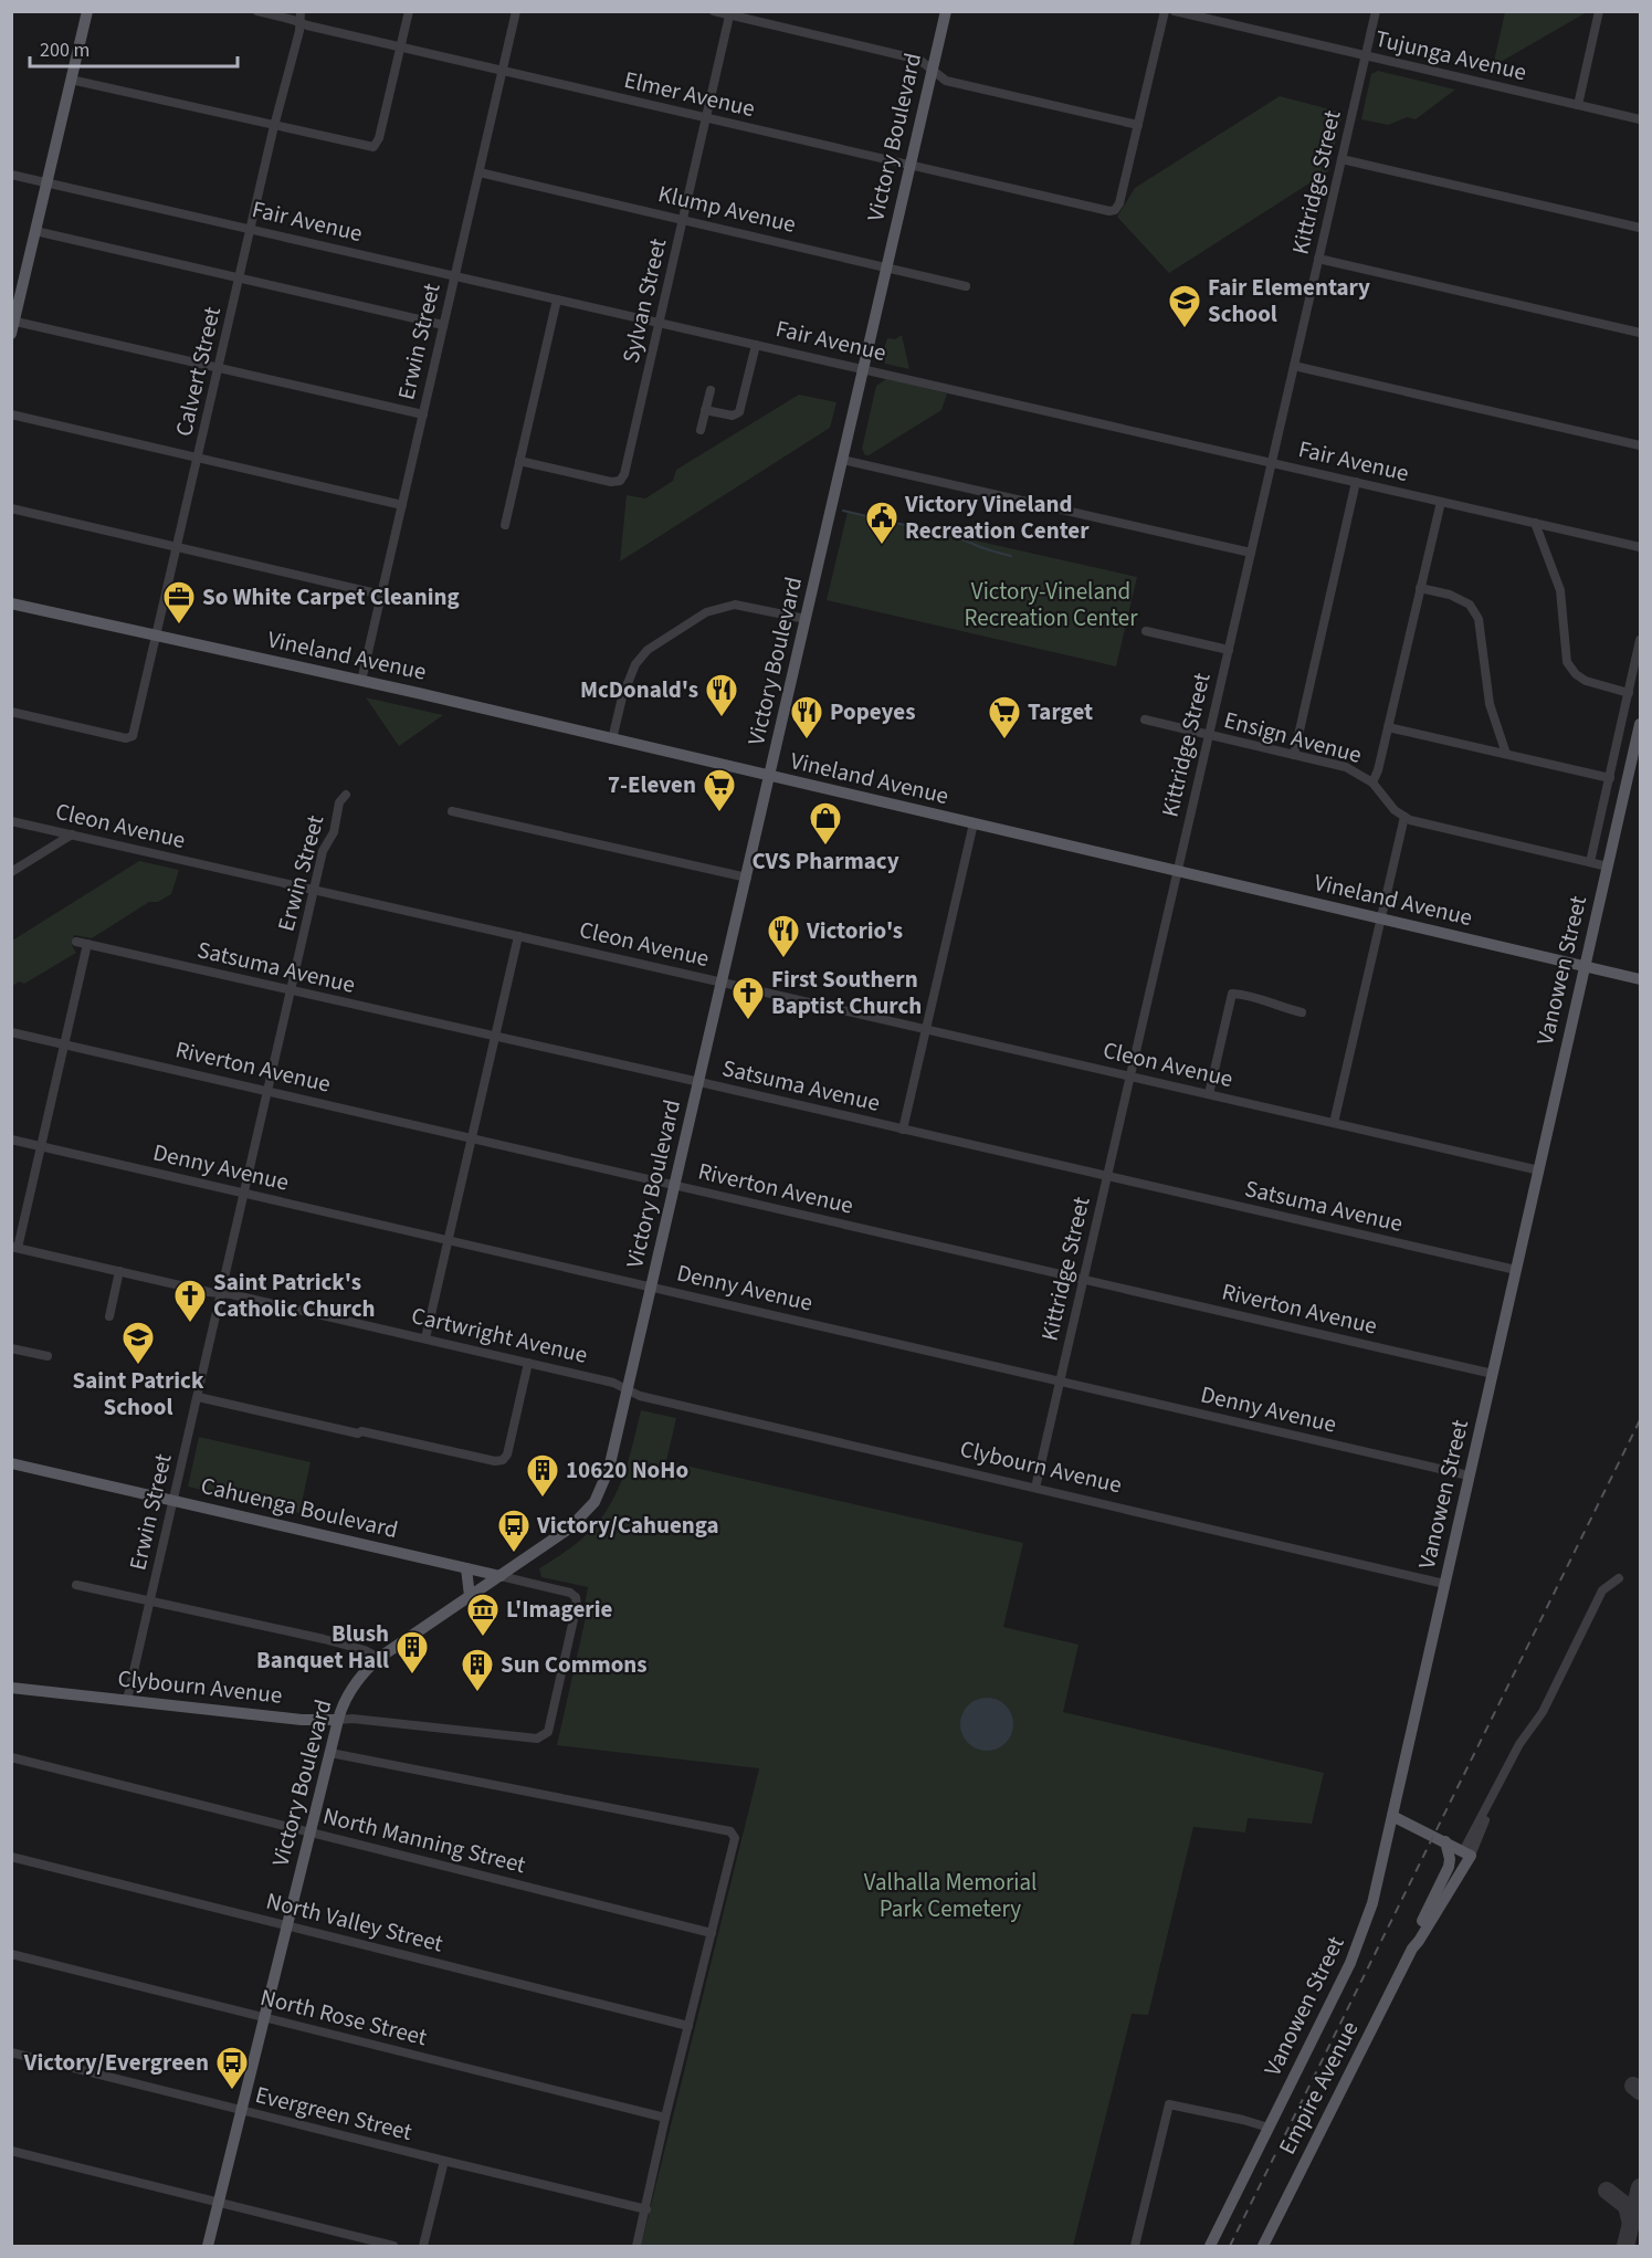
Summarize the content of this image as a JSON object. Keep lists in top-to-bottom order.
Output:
{
  "streets": {
    "main road": [
      "Victory Boulevard",
      "Vineland Avenue",
      "Vanowen Street",
      "Clybourn Avenue",
      "Cahuenga Boulevard",
      "Empire Avenue"
    ],
    "street": [
      "Tujunga Avenue",
      "Elmer Avenue",
      "Kittridge Street",
      "Klump Avenue",
      "Fair Avenue",
      "Sylvan Street",
      "Erwin Street",
      "Calvert Street",
      "Ensign Avenue",
      "Cleon Avenue",
      "Satsuma Avenue",
      "Riverton Avenue",
      "Denny Avenue",
      "Cartwright Avenue",
      "North Manning Street",
      "North Valley Street",
      "North Rose Street",
      "Evergreen Street"
    ]
  },
  "crossings": [
    ["Tujunga Avenue", "Kittridge Street"],
    ["Elmer Avenue", "Victory Boulevard"],
    ["Elmer Avenue", "Sylvan Street"],
    ["Elmer Avenue", "Erwin Street"],
    ["Elmer Avenue", "Calvert Street"],
    ["Victory Boulevard", "Klump Avenue"],
    ["Victory Boulevard", "Fair Avenue"],
    ["Victory Boulevard", "Vineland Avenue"],
    ["Victory Boulevard", "Cleon Avenue"],
    ["Victory Boulevard", "Satsuma Avenue"],
    ["Victory Boulevard", "Riverton Avenue"],
    ["Victory Boulevard", "Denny Avenue"],
    ["Victory Boulevard", "Cartwright Avenue"],
    ["Victory Boulevard", "Clybourn Avenue"],
    ["Victory Boulevard", "Cahuenga Boulevard"],
    ["Victory Boulevard", "North Manning Street"],
    ["Victory Boulevard", "North Valley Street"],
    ["Victory Boulevard", "North Rose Street"],
    ["Victory Boulevard", "Evergreen Street"],
    ["Kittridge Street", "Fair Avenue"],
    ["Kittridge Street", "Vineland Avenue"],
    ["Kittridge Street", "Ensign Avenue"],
    ["Kittridge Street", "Cleon Avenue"],
    ["Kittridge Street", "Satsuma Avenue"],
    ["Kittridge Street", "Riverton Avenue"],
    ["Kittridge Street", "Denny Avenue"],
    ["Kittridge Street", "Clybourn Avenue"],
    ["Klump Avenue", "Sylvan Street"],
    ["Klump Avenue", "Erwin Street"],
    ["Fair Avenue", "Sylvan Street"],
    ["Fair Avenue", "Erwin Street"],
    ["Fair Avenue", "Calvert Street"],
    ["Erwin Street", "Vineland Avenue"],
    ["Erwin Street", "Cleon Avenue"],
    ["Erwin Street", "Satsuma Avenue"],
    ["Erwin Street", "Riverton Avenue"],
    ["Erwin Street", "Denny Avenue"],
    ["Erwin Street", "Cartwright Avenue"],
    ["Erwin Street", "Clybourn Avenue"],
    ["Erwin Street", "Cahuenga Boulevard"],
    ["Calvert Street", "Vineland Avenue"],
    ["Vineland Avenue", "Vanowen Street"],
    ["Ensign Avenue", "Vanowen Street"],
    ["Cleon Avenue", "Vanowen Street"],
    ["Satsuma Avenue", "Vanowen Street"],
    ["Vanowen Street", "Riverton Avenue"],
    ["Vanowen Street", "Denny Avenue"],
    ["Vanowen Street", "Clybourn Avenue"],
    ["Cartwright Avenue", "Clybourn Avenue"],
    ["Clybourn Avenue", "Cahuenga Boulevard"]
  ],
  "parks": ["Victory-Vineland Recreation Center", "Valhalla Memorial Park Cemetery"],
  "places": {
    "school or university": ["Fair Elementary School", "Saint Patrick School"],
    "public building": ["Victory Vineland Recreation Center"],
    "office": ["So White Carpet Cleaning"],
    "restaurant": ["McDonald's", "Popeyes", "Victorio's"],
    "supermarket": ["Target", "7-Eleven"],
    "shop": ["CVS Pharmacy"],
    "church": ["First Southern Baptist Church", "Saint Patrick's Catholic Church"],
    "building": ["10620 NoHo", "Blush Banquet Hall", "Sun Commons"],
    "bus stop": ["Victory/Cahuenga", "Victory/Evergreen"],
    "museum": ["L'Imagerie"]
  },
  "scale_bar": "200 m"
}
